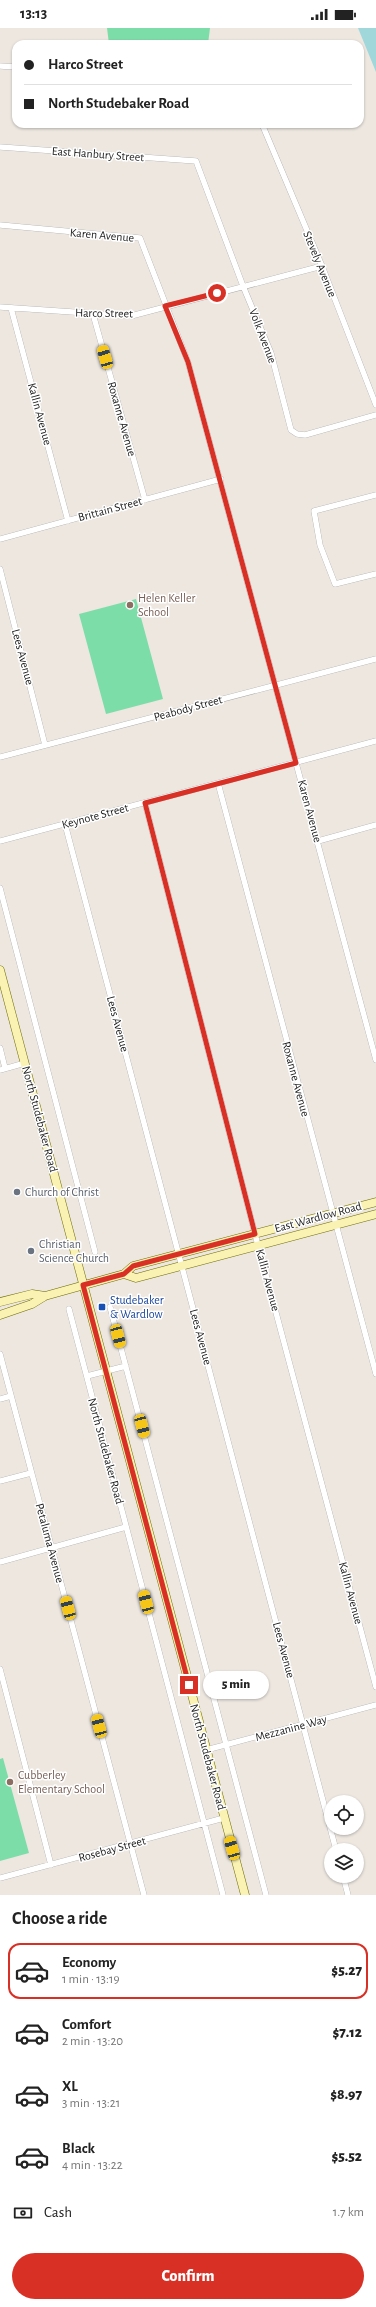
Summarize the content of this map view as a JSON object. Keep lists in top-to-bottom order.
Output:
{
  "streets": {
    "main road": ["North Studebaker Road", "East Wardlow Road"],
    "street": [
      "East Hanbury Street",
      "Karen Avenue",
      "Stevely Avenue",
      "Harco Street",
      "Volk Avenue",
      "Kallin Avenue",
      "Roxanne Avenue",
      "Brittain Street",
      "Lees Avenue",
      "Peabody Street",
      "Keynote Street",
      "Petaluma Avenue",
      "Mezzanine Way",
      "Rosebay Street"
    ]
  },
  "crossings": [
    ["East Hanbury Street", "Volk Avenue"],
    ["Karen Avenue", "Harco Street"],
    ["Karen Avenue", "Brittain Street"],
    ["Karen Avenue", "Peabody Street"],
    ["Karen Avenue", "Keynote Street"],
    ["Stevely Avenue", "Harco Street"],
    ["Harco Street", "Volk Avenue"],
    ["Harco Street", "Kallin Avenue"],
    ["Harco Street", "Roxanne Avenue"],
    ["Kallin Avenue", "Brittain Street"],
    ["Kallin Avenue", "Keynote Street"],
    ["Kallin Avenue", "East Wardlow Road"],
    ["Roxanne Avenue", "Brittain Street"],
    ["Roxanne Avenue", "Keynote Street"],
    ["Roxanne Avenue", "East Wardlow Road"],
    ["Lees Avenue", "Peabody Street"],
    ["Lees Avenue", "Keynote Street"],
    ["Lees Avenue", "East Wardlow Road"],
    ["Lees Avenue", "Mezzanine Way"],
    ["North Studebaker Road", "East Wardlow Road"],
    ["North Studebaker Road", "Mezzanine Way"],
    ["North Studebaker Road", "Rosebay Street"],
    ["Petaluma Avenue", "Rosebay Street"]
  ],
  "places": {
    "other": [
      "Helen Keller School",
      "Church of Christ",
      "Christian Science Church",
      "Cubberley Elementary School"
    ],
    "transit": ["Studebaker & Wardlow"]
  },
  "page": {
    "status": "13:13",
    "banner": ["Harco Street", "North Studebaker Road"],
    "bubble": "5 min",
    "heading": "Choose a ride",
    "list": [
      {
        "name": "Economy",
        "note": "1 min · 13:19",
        "value": "$5.27"
      },
      {
        "name": "Comfort",
        "note": "2 min · 13:20",
        "value": "$7.12"
      },
      {
        "name": "XL",
        "note": "3 min · 13:21",
        "value": "$8.97"
      },
      {
        "name": "Black",
        "note": "4 min · 13:22",
        "value": "$5.52"
      }
    ],
    "pay": ["Cash", "1.7 km"],
    "buttons": "Confirm"
  }
}
